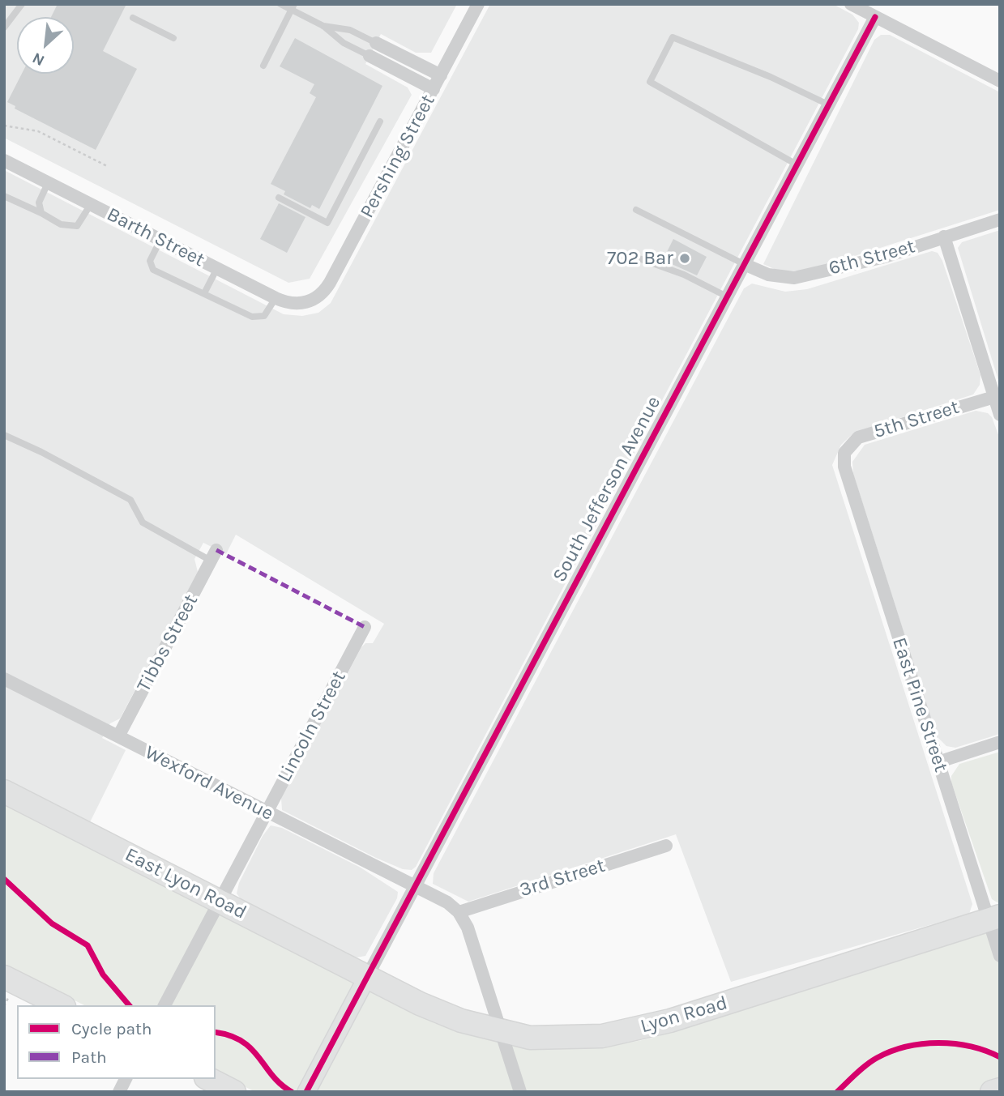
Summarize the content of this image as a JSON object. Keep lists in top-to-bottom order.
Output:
{
  "streets": {
    "highway": ["East Lyon Road", "Lyon Road"],
    "street": [
      "Pershing Street",
      "Barth Street",
      "6th Street",
      "5th Street",
      "South Jefferson Avenue",
      "Tibbs Street",
      "East Pine Street",
      "Lincoln Street",
      "Wexford Avenue",
      "3rd Street"
    ]
  },
  "crossings": [
    ["Pershing Street", "Barth Street"],
    ["6th Street", "South Jefferson Avenue"],
    ["5th Street", "East Pine Street"],
    ["South Jefferson Avenue", "Wexford Avenue"],
    ["South Jefferson Avenue", "East Lyon Road"],
    ["South Jefferson Avenue", "Lyon Road"],
    ["Tibbs Street", "Wexford Avenue"],
    ["East Pine Street", "Lyon Road"],
    ["Lincoln Street", "Wexford Avenue"],
    ["Lincoln Street", "East Lyon Road"],
    ["Wexford Avenue", "3rd Street"],
    ["East Lyon Road", "Lyon Road"]
  ],
  "places": ["702 Bar"],
  "legend": ["Cycle path", "Path"],
  "north": "bottom left"
}
